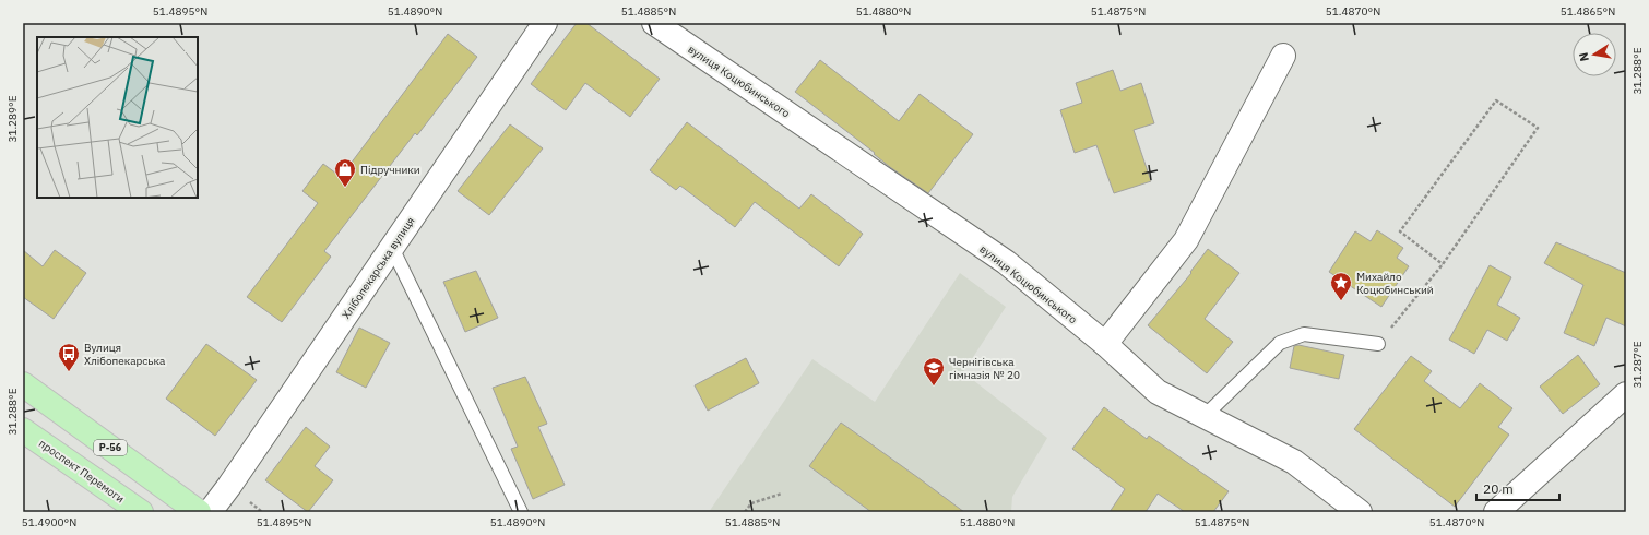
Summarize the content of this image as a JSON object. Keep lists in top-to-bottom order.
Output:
{
  "streets": {
    "main road": ["Р-56", "проспект Перемоги"],
    "street": ["вулиця Коцюбинського", "Хлібопекарська вулиця"]
  },
  "places": {
    "shop": ["Підручники"],
    "place": ["Михайло Коцюбинський"],
    "bus stop": ["Вулиця Хлібопекарська"],
    "school or university": ["Чернігівська гімназія № 20"]
  },
  "scale_bar": "20 m",
  "north": "left",
  "coordinates": [
    "51.4895°N",
    "51.4890°N",
    "51.4885°N",
    "51.4880°N",
    "51.4875°N",
    "51.4870°N",
    "51.4865°N",
    "31.288°E",
    "31.289°E",
    "31.287°E",
    "51.4900°N"
  ]
}
